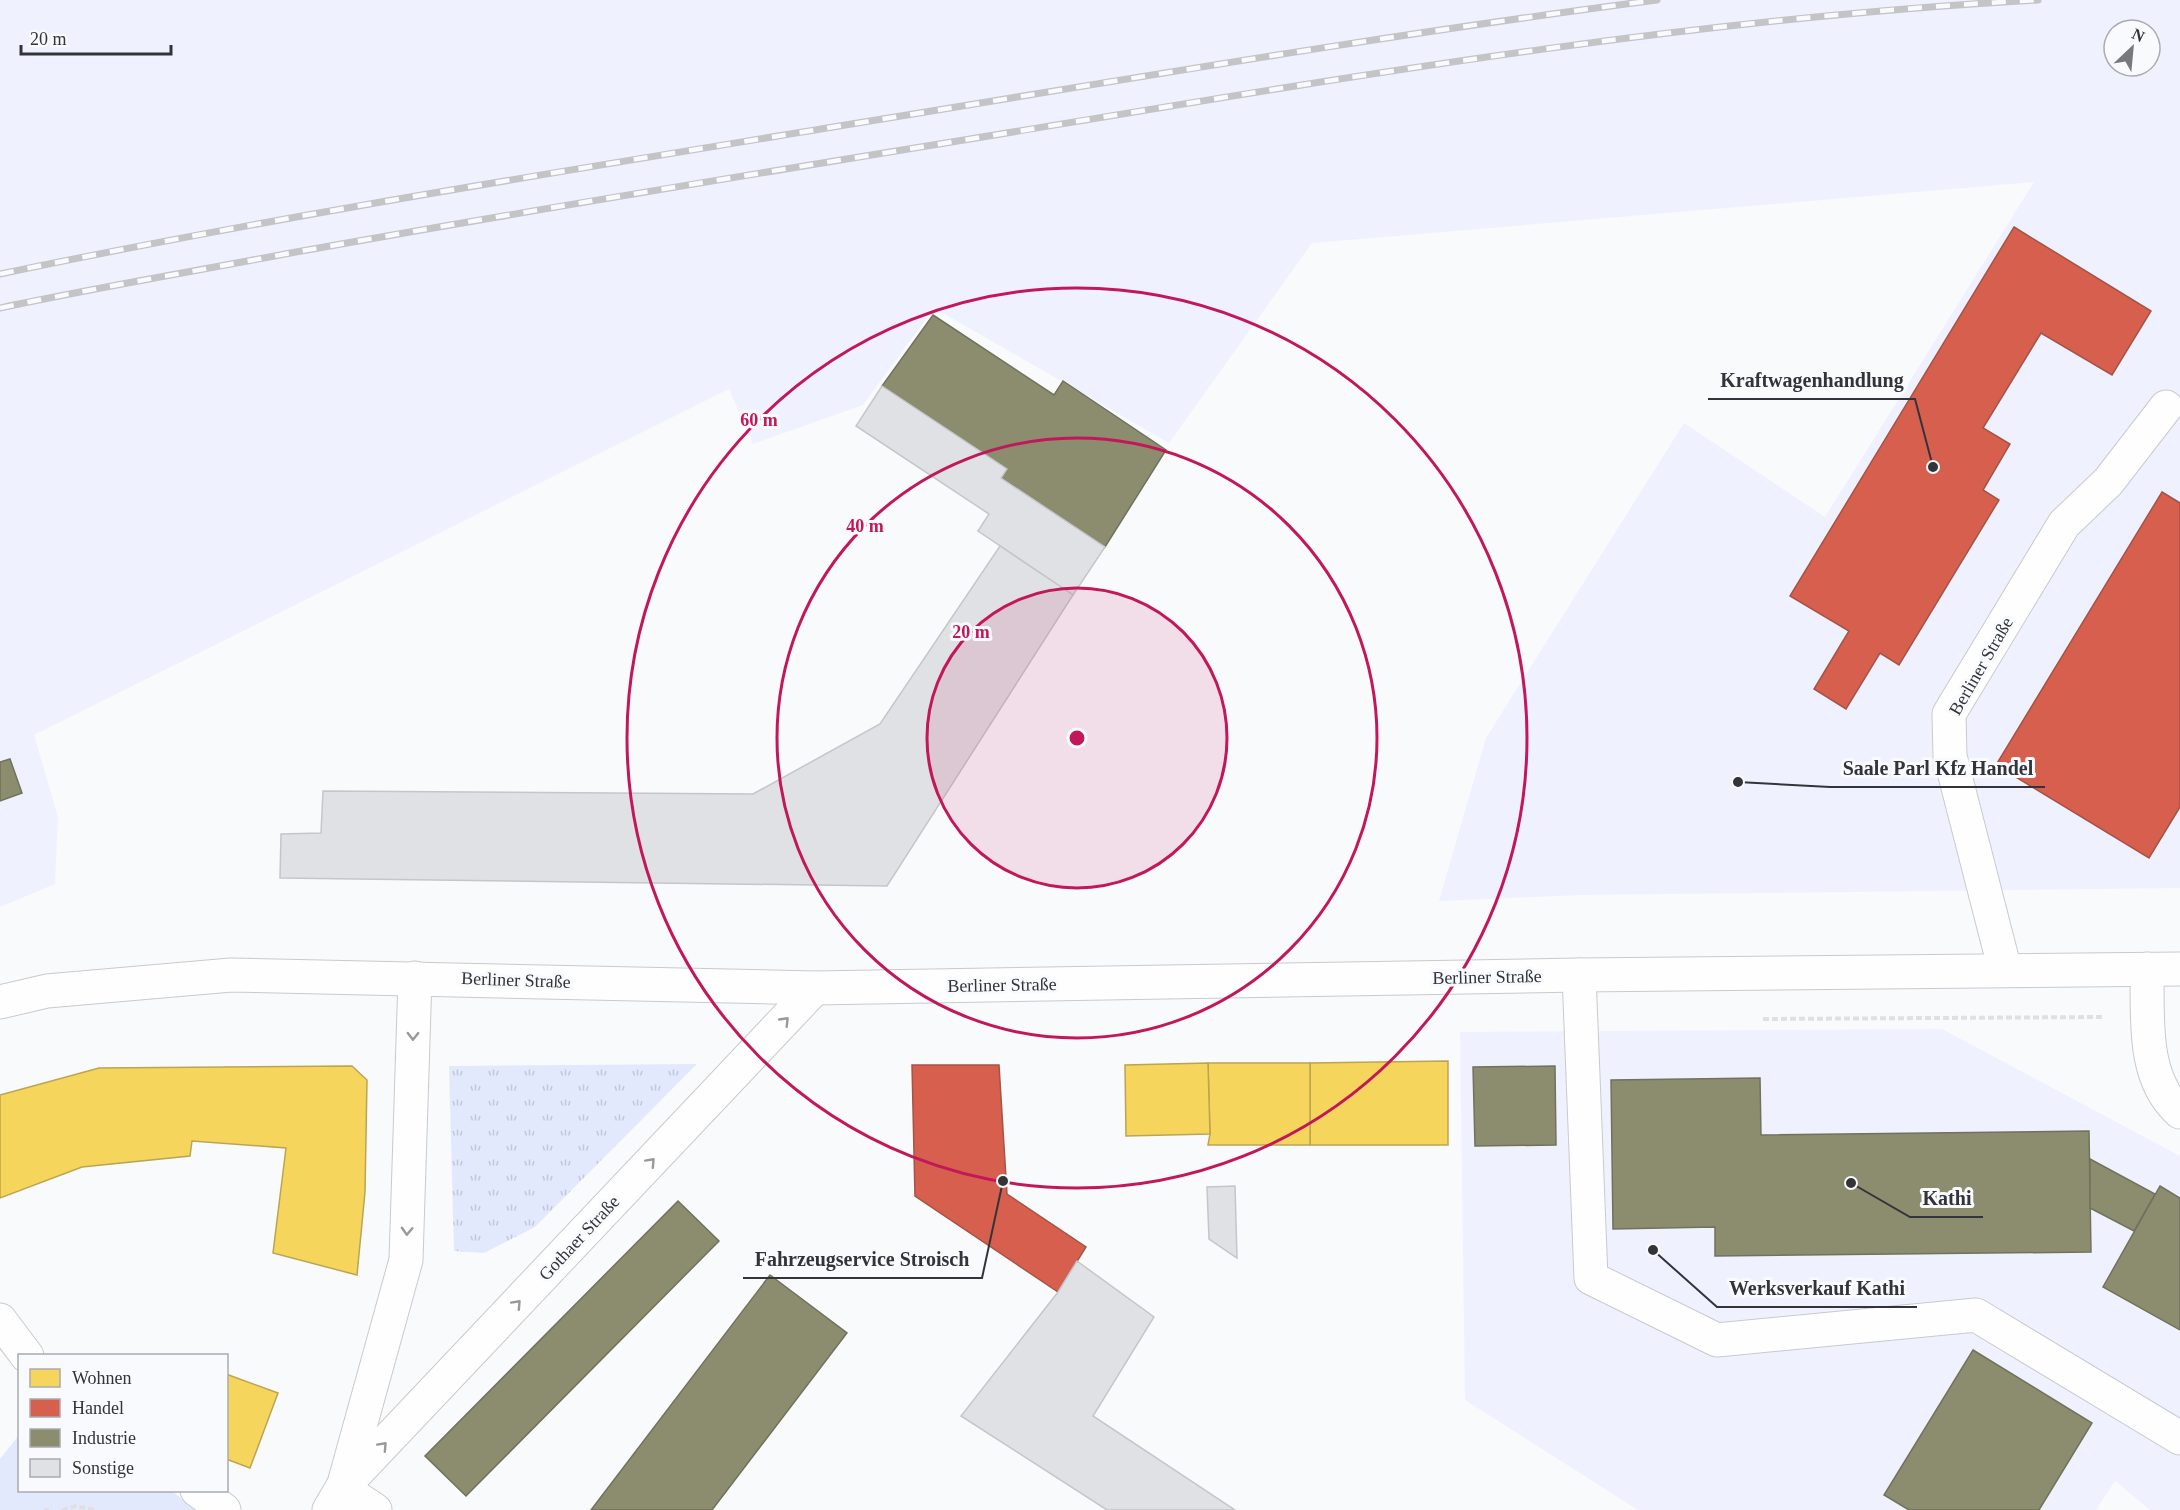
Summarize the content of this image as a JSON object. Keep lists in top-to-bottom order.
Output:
{
  "streets": {
    "street": ["Berliner Straße", "Gothaer Straße"]
  },
  "crossings": [
    ["Berliner Straße", "Gothaer Straße"]
  ],
  "one_way": ["Gothaer Straße"],
  "places": [
    "Kraftwagenhandlung",
    "Saale Parl Kfz Handel",
    "Fahrzeugservice Stroisch",
    "Kathi",
    "Werksverkauf Kathi"
  ],
  "legend": [
    "Wohnen",
    "Handel",
    "Industrie",
    "Sonstige"
  ],
  "scale_bar": "20 m",
  "north": "top right",
  "rings": ["60 m", "40 m", "20 m"]
}
